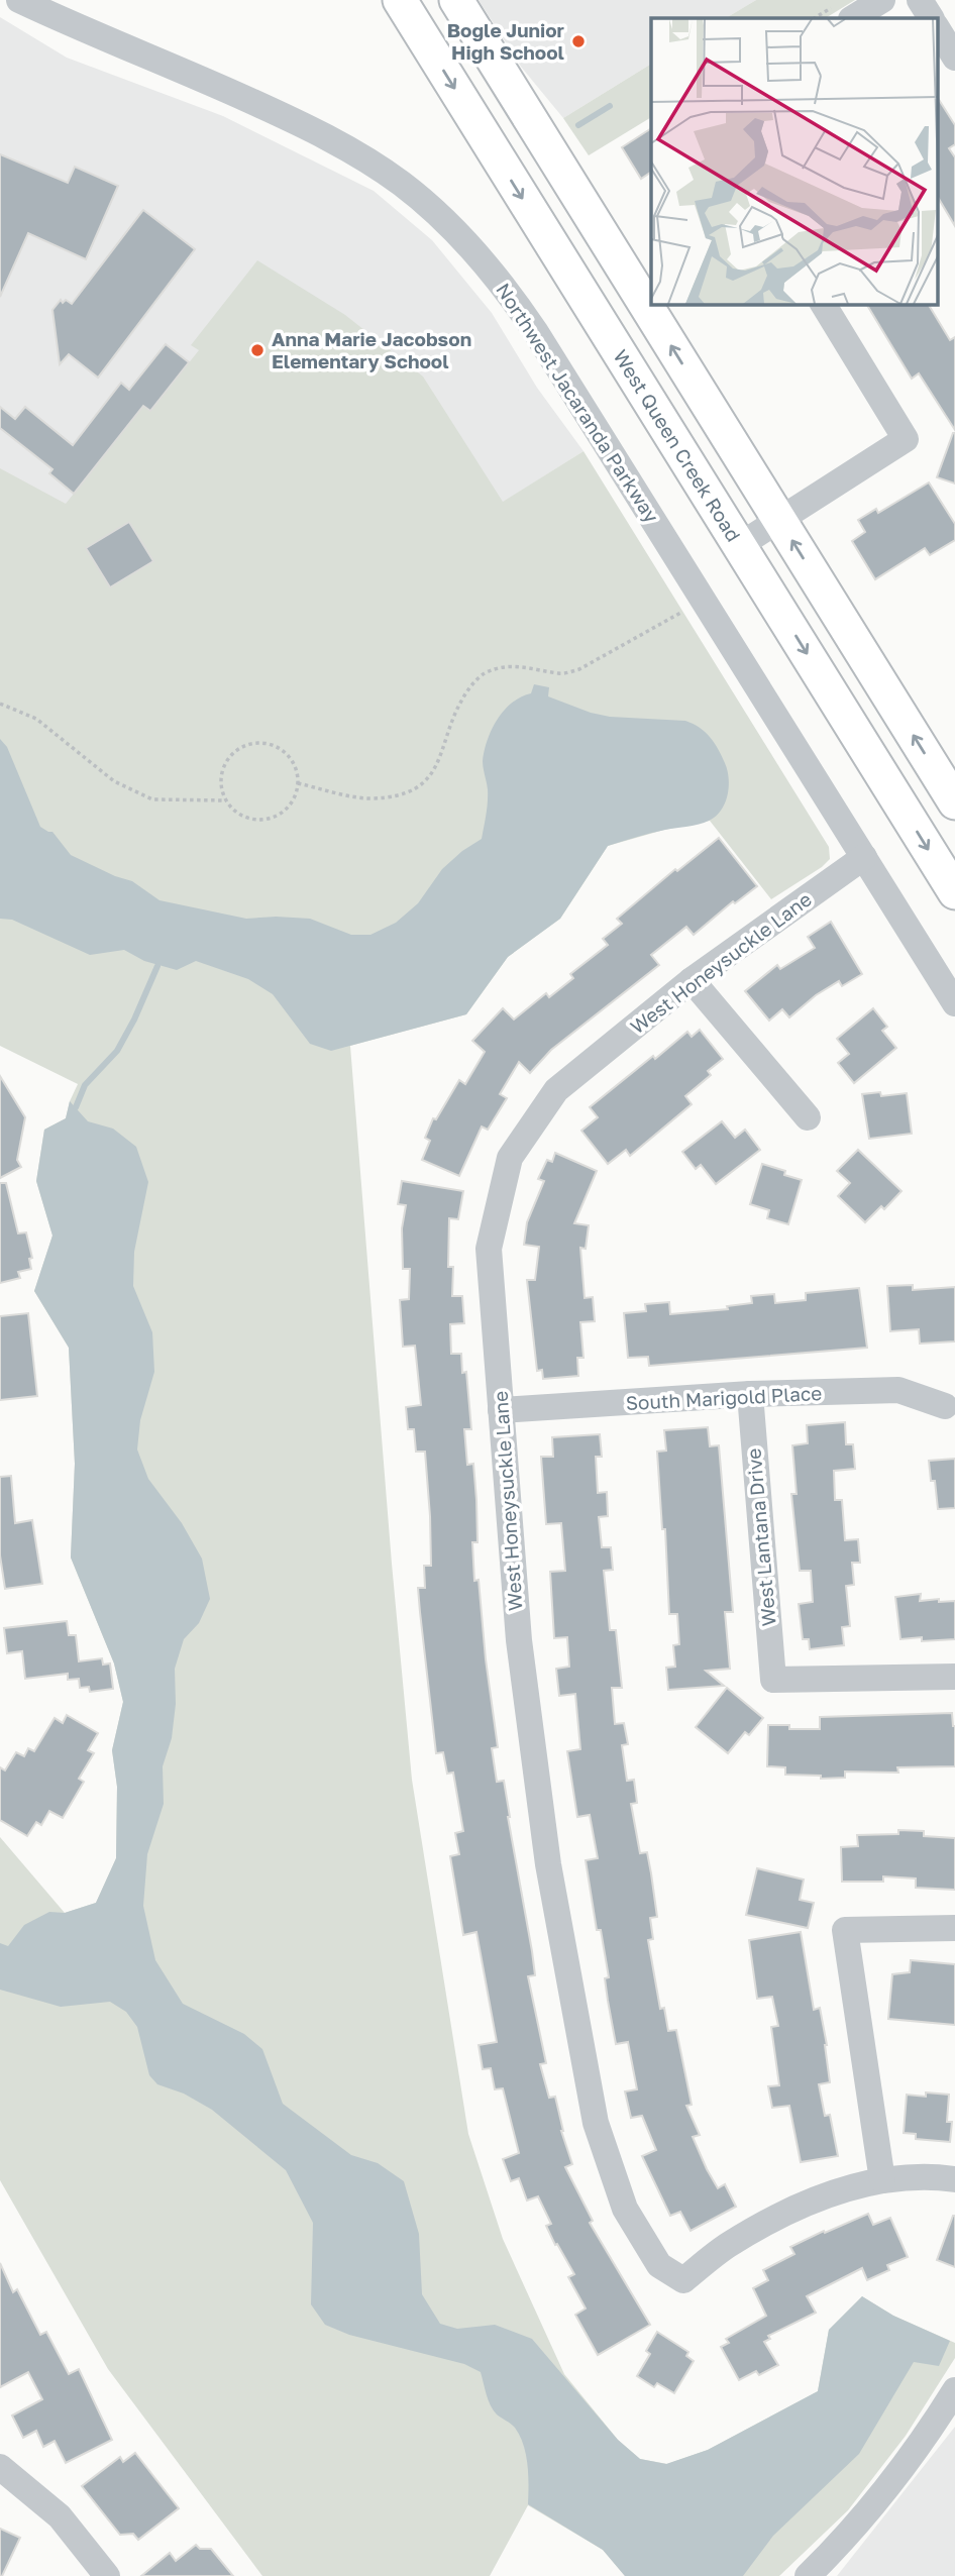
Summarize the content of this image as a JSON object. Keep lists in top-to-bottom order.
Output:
{
  "streets": {
    "main road": ["West Queen Creek Road"],
    "street": [
      "Northwest Jacaranda Parkway",
      "West Honeysuckle Lane",
      "South Marigold Place",
      "West Lantana Drive"
    ]
  },
  "crossings": [
    ["Northwest Jacaranda Parkway", "West Honeysuckle Lane"],
    ["West Honeysuckle Lane", "South Marigold Place"],
    ["South Marigold Place", "West Lantana Drive"]
  ],
  "places": ["Bogle Junior High School", "Anna Marie Jacobson Elementary School"]
}
